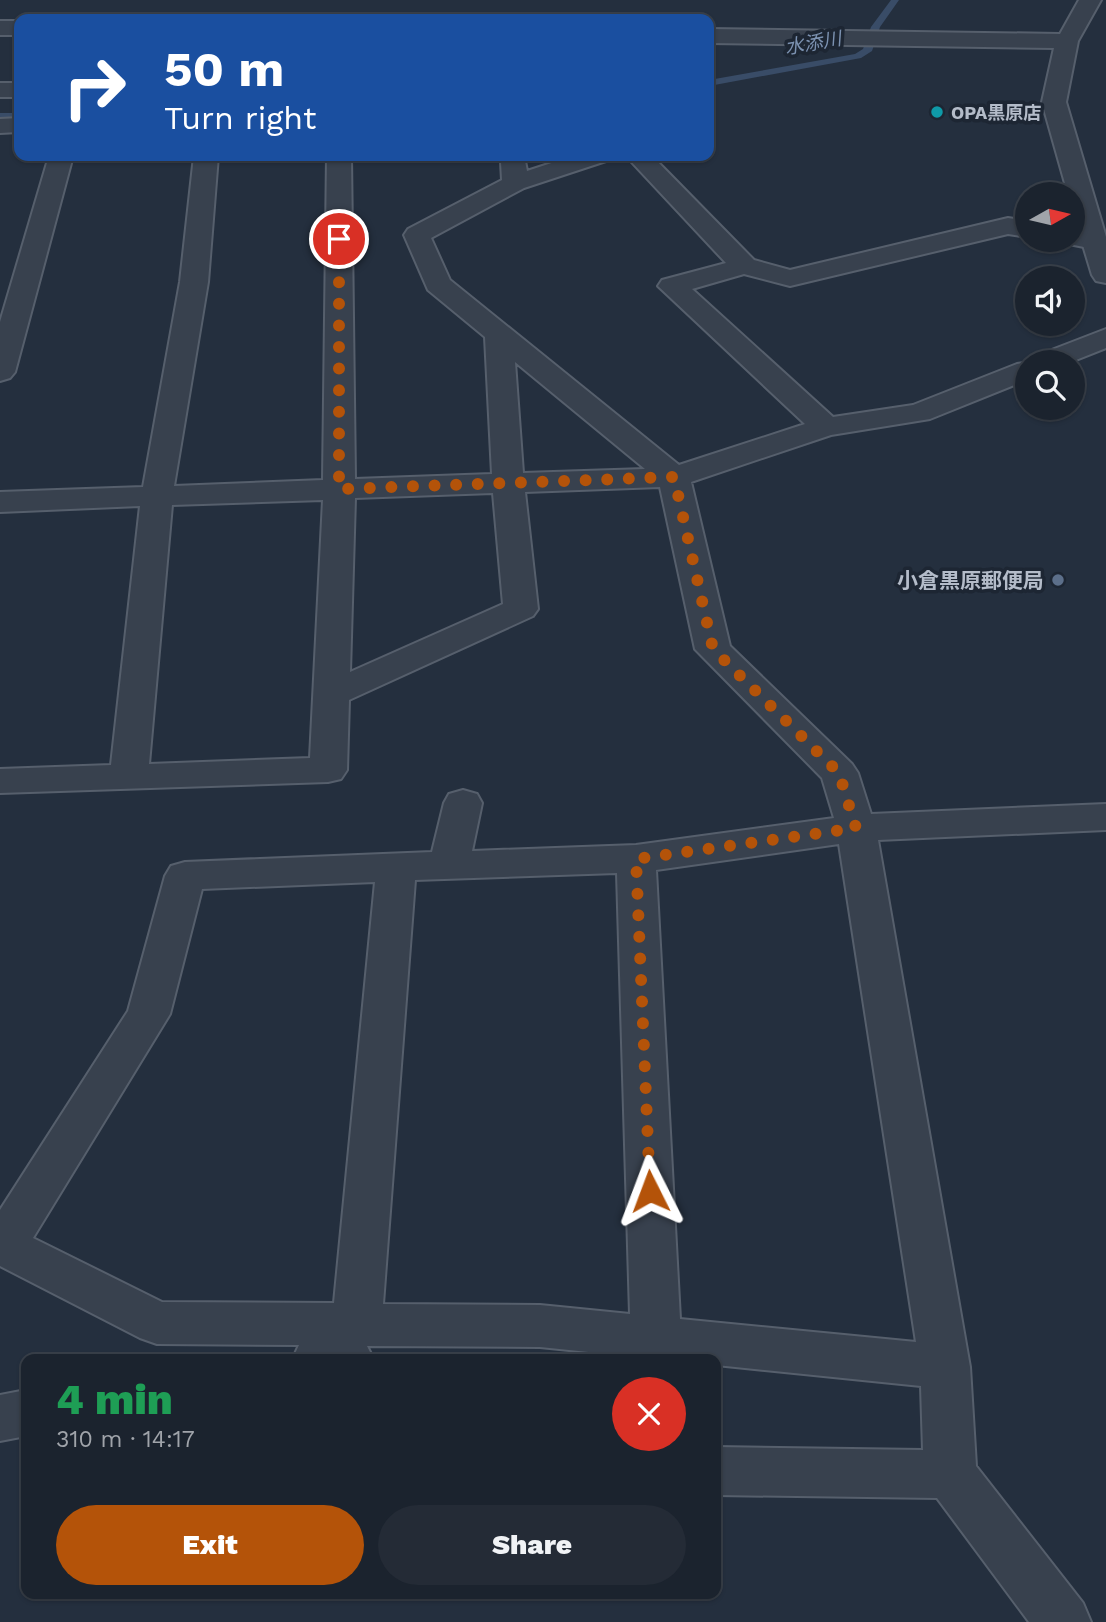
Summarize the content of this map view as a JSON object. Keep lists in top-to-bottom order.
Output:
{
  "water": ["水添川"],
  "places": ["OPA黒原店", "小倉黒原郵便局"],
  "north": "right",
  "page": {
    "turn": ["50 m", "Turn right"],
    "heading": ["4 min", "310 m · 14:17"],
    "buttons": ["Exit", "Share"]
  }
}
